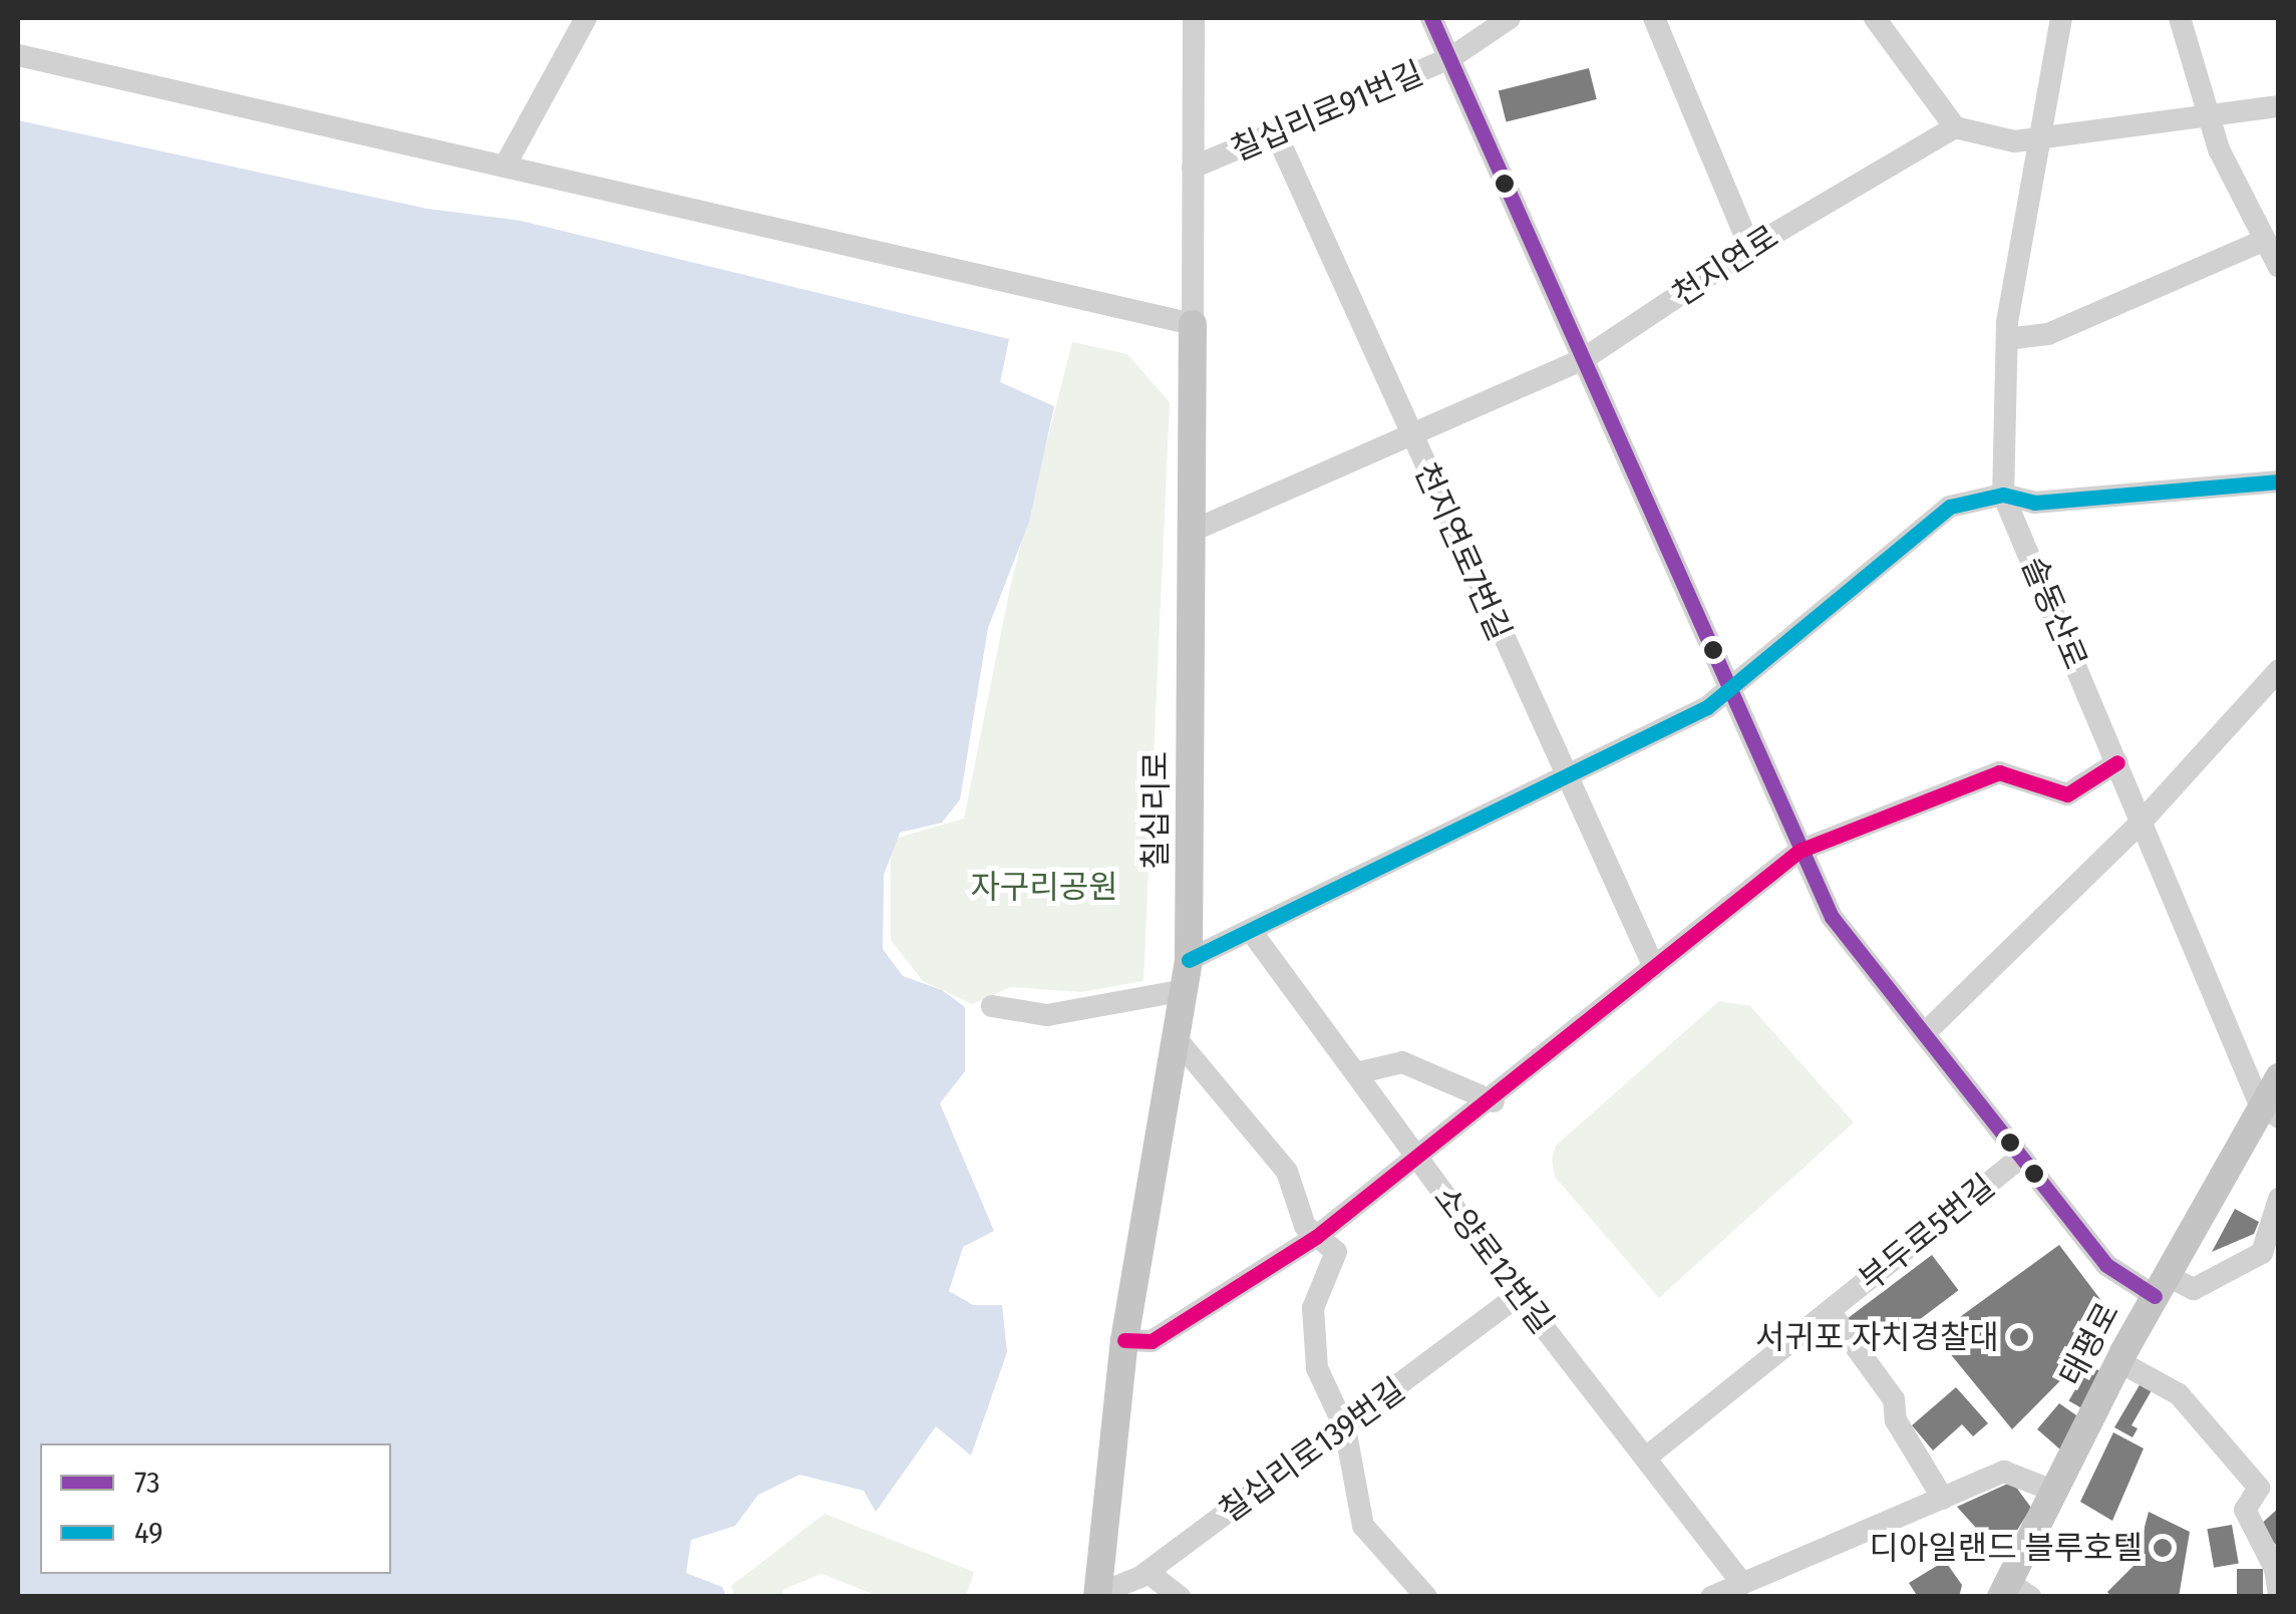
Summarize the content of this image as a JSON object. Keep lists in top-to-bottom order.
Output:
{
  "streets": {
    "main road": ["칠십리로", "태평로"],
    "street": [
      "칠십리로91번길",
      "천지연로",
      "천지연로7번길",
      "솔동산로",
      "부두로5번길",
      "소양로12번길",
      "칠십리로139번길"
    ]
  },
  "crossings": [
    ["칠십리로91번길", "천지연로7번길"],
    ["칠십리로91번길", "칠십리로"],
    ["천지연로", "천지연로7번길"],
    ["천지연로", "칠십리로"],
    ["솔동산로", "태평로"],
    ["칠십리로", "칠십리로139번길"],
    ["부두로5번길", "소양로12번길"],
    ["소양로12번길", "칠십리로139번길"]
  ],
  "parks": ["자구리공원"],
  "places": ["서귀포 자치경찰대", "디아일랜드 블루호텔"],
  "lines": ["transit line 73", "transit line 49"],
  "legend": ["73", "49"]
}
